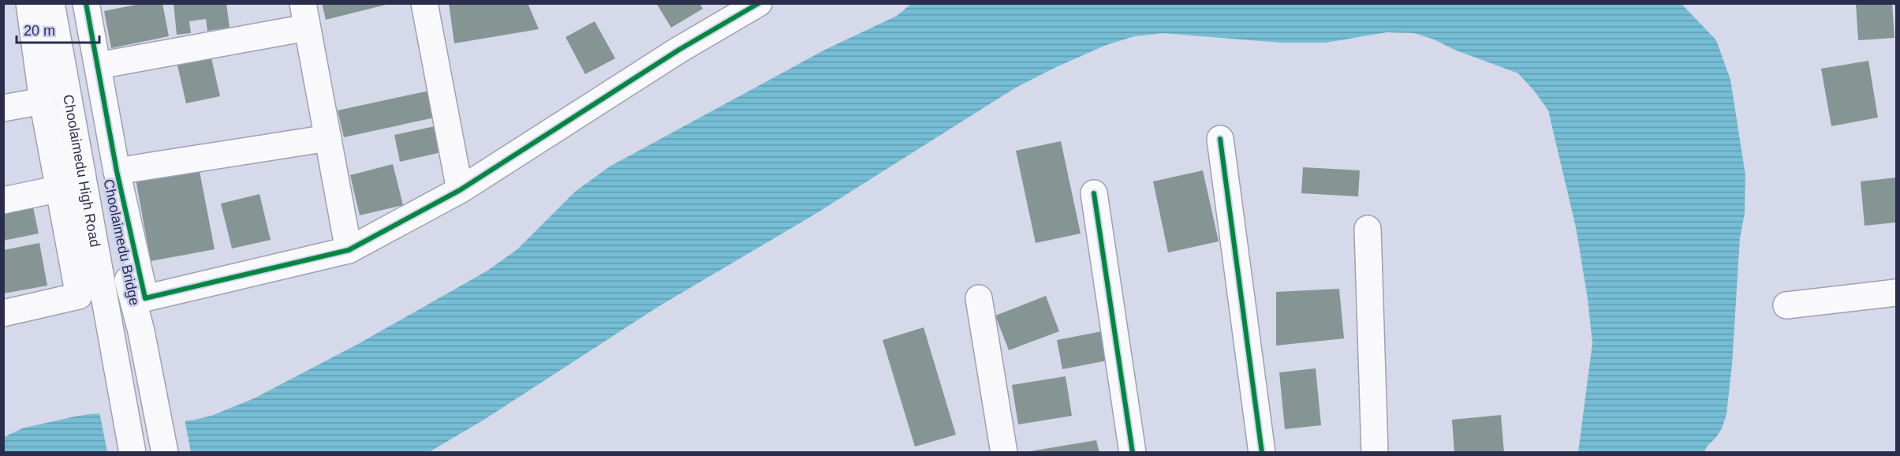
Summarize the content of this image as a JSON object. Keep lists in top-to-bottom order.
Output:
{
  "streets": {
    "street": ["Choolaimedu High Road", "Choolaimedu Bridge"]
  },
  "scale_bar": "20 m"
}
